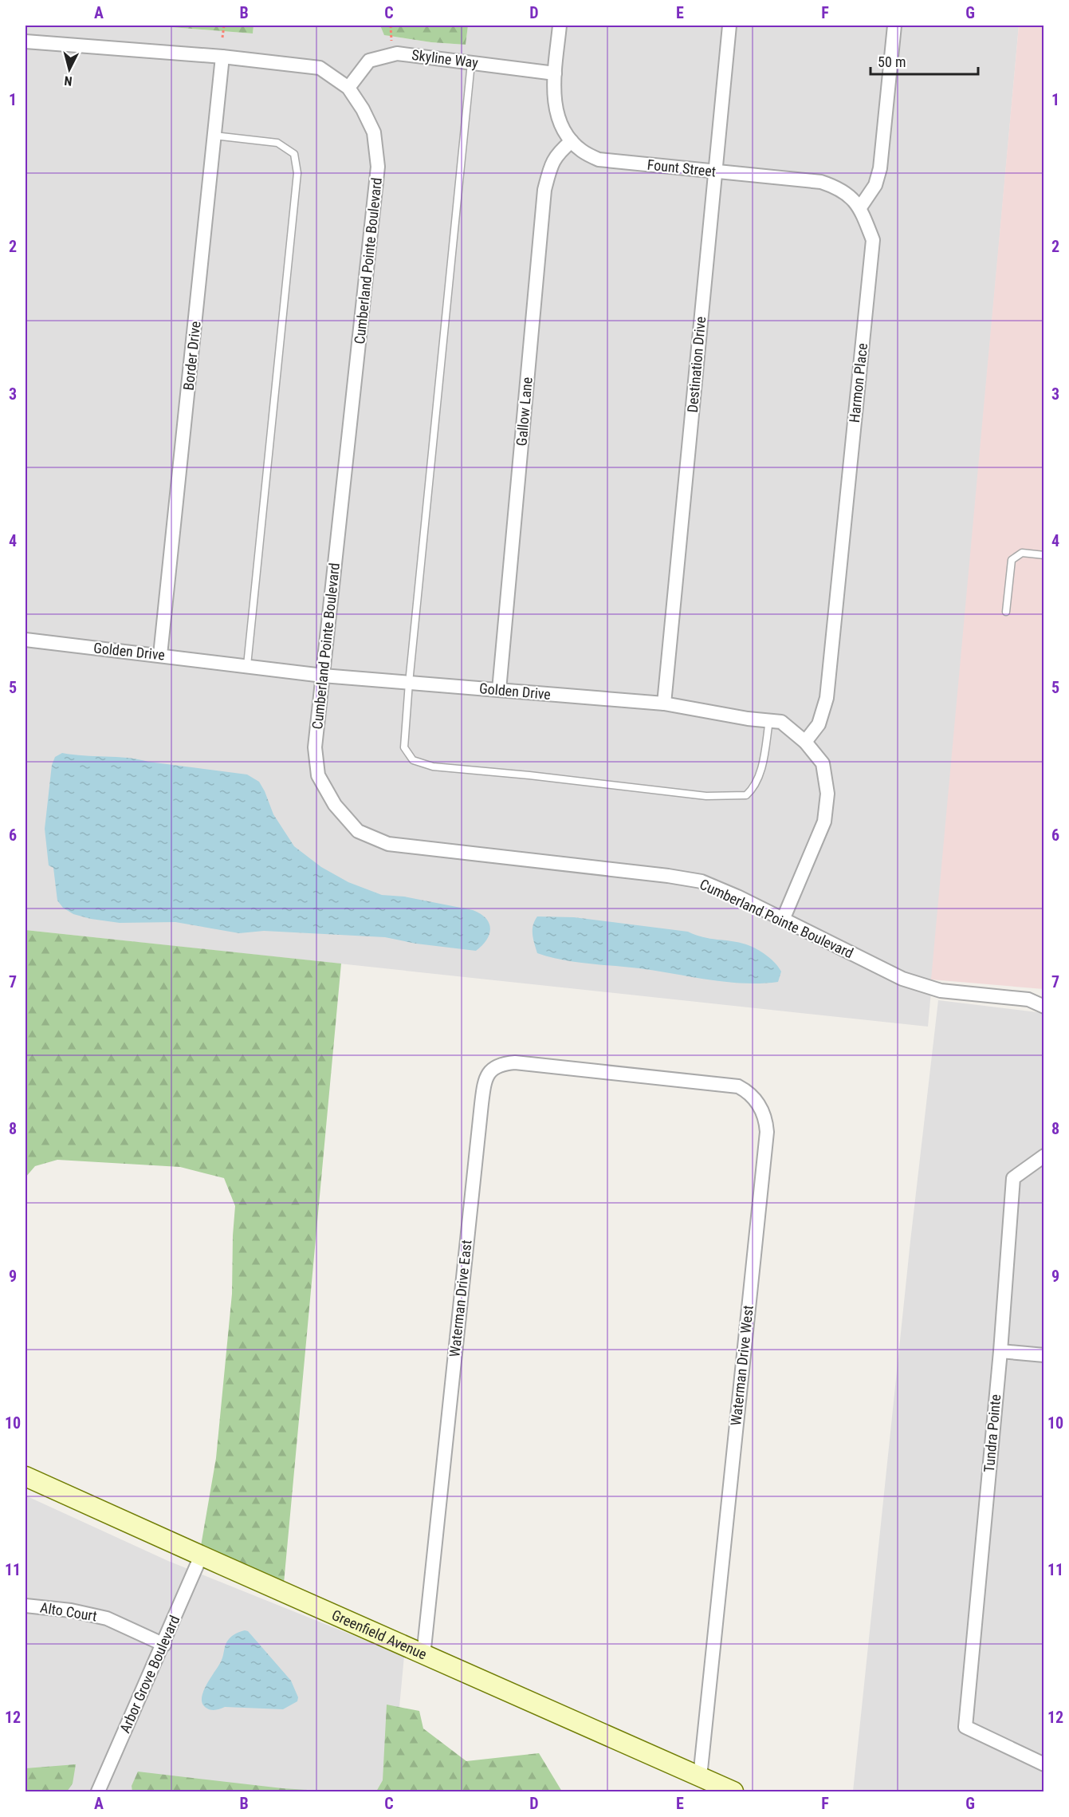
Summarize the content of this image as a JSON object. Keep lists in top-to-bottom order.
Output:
{
  "streets": {
    "main road": ["Greenfield Avenue"],
    "street": [
      "Skyline Way",
      "Fount Street",
      "Cumberland Pointe Boulevard",
      "Border Drive",
      "Destination Drive",
      "Harmon Place",
      "Gallow Lane",
      "Golden Drive",
      "Waterman Drive East",
      "Waterman Drive West",
      "Tundra Pointe",
      "Alto Court",
      "Arbor Grove Boulevard"
    ]
  },
  "crossings": [
    ["Skyline Way", "Fount Street"],
    ["Skyline Way", "Cumberland Pointe Boulevard"],
    ["Fount Street", "Destination Drive"],
    ["Fount Street", "Harmon Place"],
    ["Fount Street", "Gallow Lane"],
    ["Cumberland Pointe Boulevard", "Border Drive"],
    ["Cumberland Pointe Boulevard", "Golden Drive"],
    ["Border Drive", "Golden Drive"],
    ["Destination Drive", "Golden Drive"],
    ["Harmon Place", "Golden Drive"],
    ["Gallow Lane", "Golden Drive"],
    ["Waterman Drive East", "Waterman Drive West"],
    ["Waterman Drive East", "Greenfield Avenue"],
    ["Waterman Drive West", "Greenfield Avenue"],
    ["Alto Court", "Arbor Grove Boulevard"],
    ["Greenfield Avenue", "Arbor Grove Boulevard"]
  ],
  "scale_bar": "50 m",
  "north": "bottom",
  "grid": {
    "columns": [
      "A",
      "B",
      "C",
      "D",
      "E",
      "F",
      "G"
    ],
    "rows": [
      "1",
      "2",
      "3",
      "4",
      "5",
      "6",
      "7",
      "8",
      "9",
      "10",
      "11",
      "12"
    ]
  }
}
